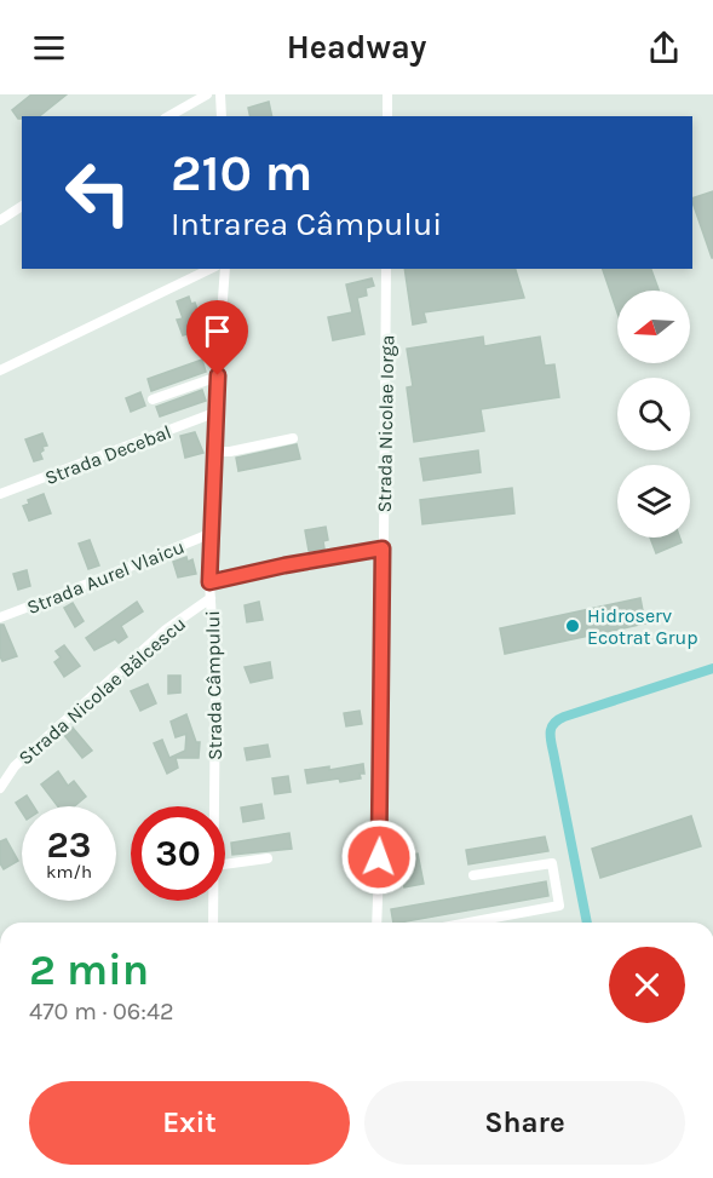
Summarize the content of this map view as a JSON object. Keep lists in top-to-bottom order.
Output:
{
  "streets": {
    "street": [
      "Strada Nicolae Iorga",
      "Strada Decebal",
      "Strada Aurel Vlaicu",
      "Strada Câmpului",
      "Strada Nicolae Bălcescu"
    ]
  },
  "crossings": [
    ["Strada Decebal", "Strada Câmpului"],
    ["Strada Aurel Vlaicu", "Strada Câmpului"],
    ["Strada Câmpului", "Strada Nicolae Bălcescu"]
  ],
  "places": ["Hidroserv Ecotrat Grup"],
  "north": "left",
  "page": {
    "header": "Headway",
    "turn": ["210 m", "Intrarea Câmpului"],
    "speed": "23 km/h",
    "limit": "30",
    "heading": ["2 min", "470 m · 06:42"],
    "buttons": ["Exit", "Share"]
  }
}
